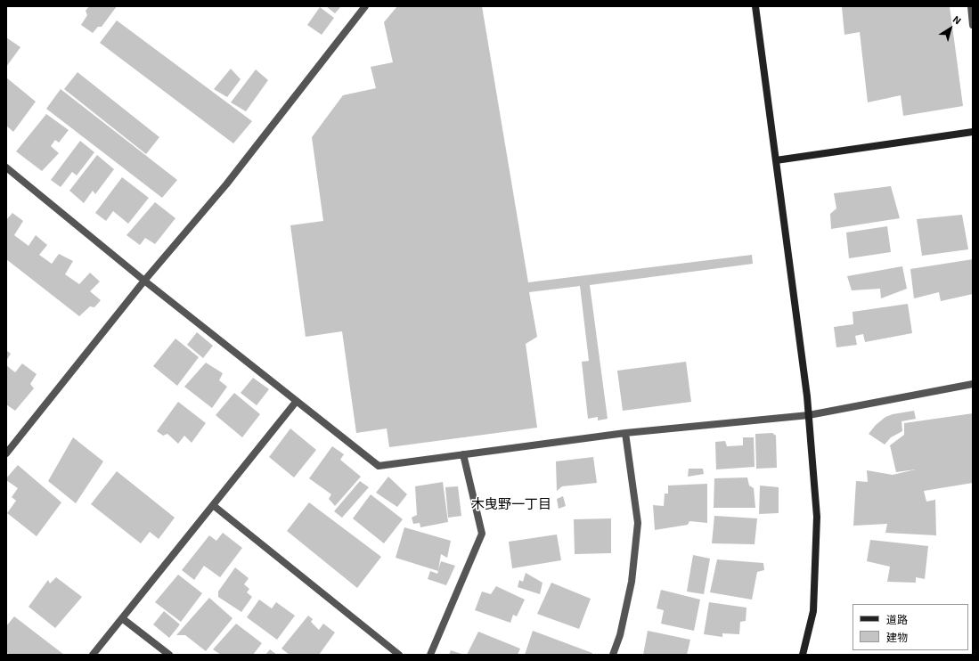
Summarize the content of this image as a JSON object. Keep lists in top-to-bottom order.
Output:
{
  "districts": ["木曳野一丁目"],
  "legend": ["道路", "建物"],
  "north": "top right"
}
